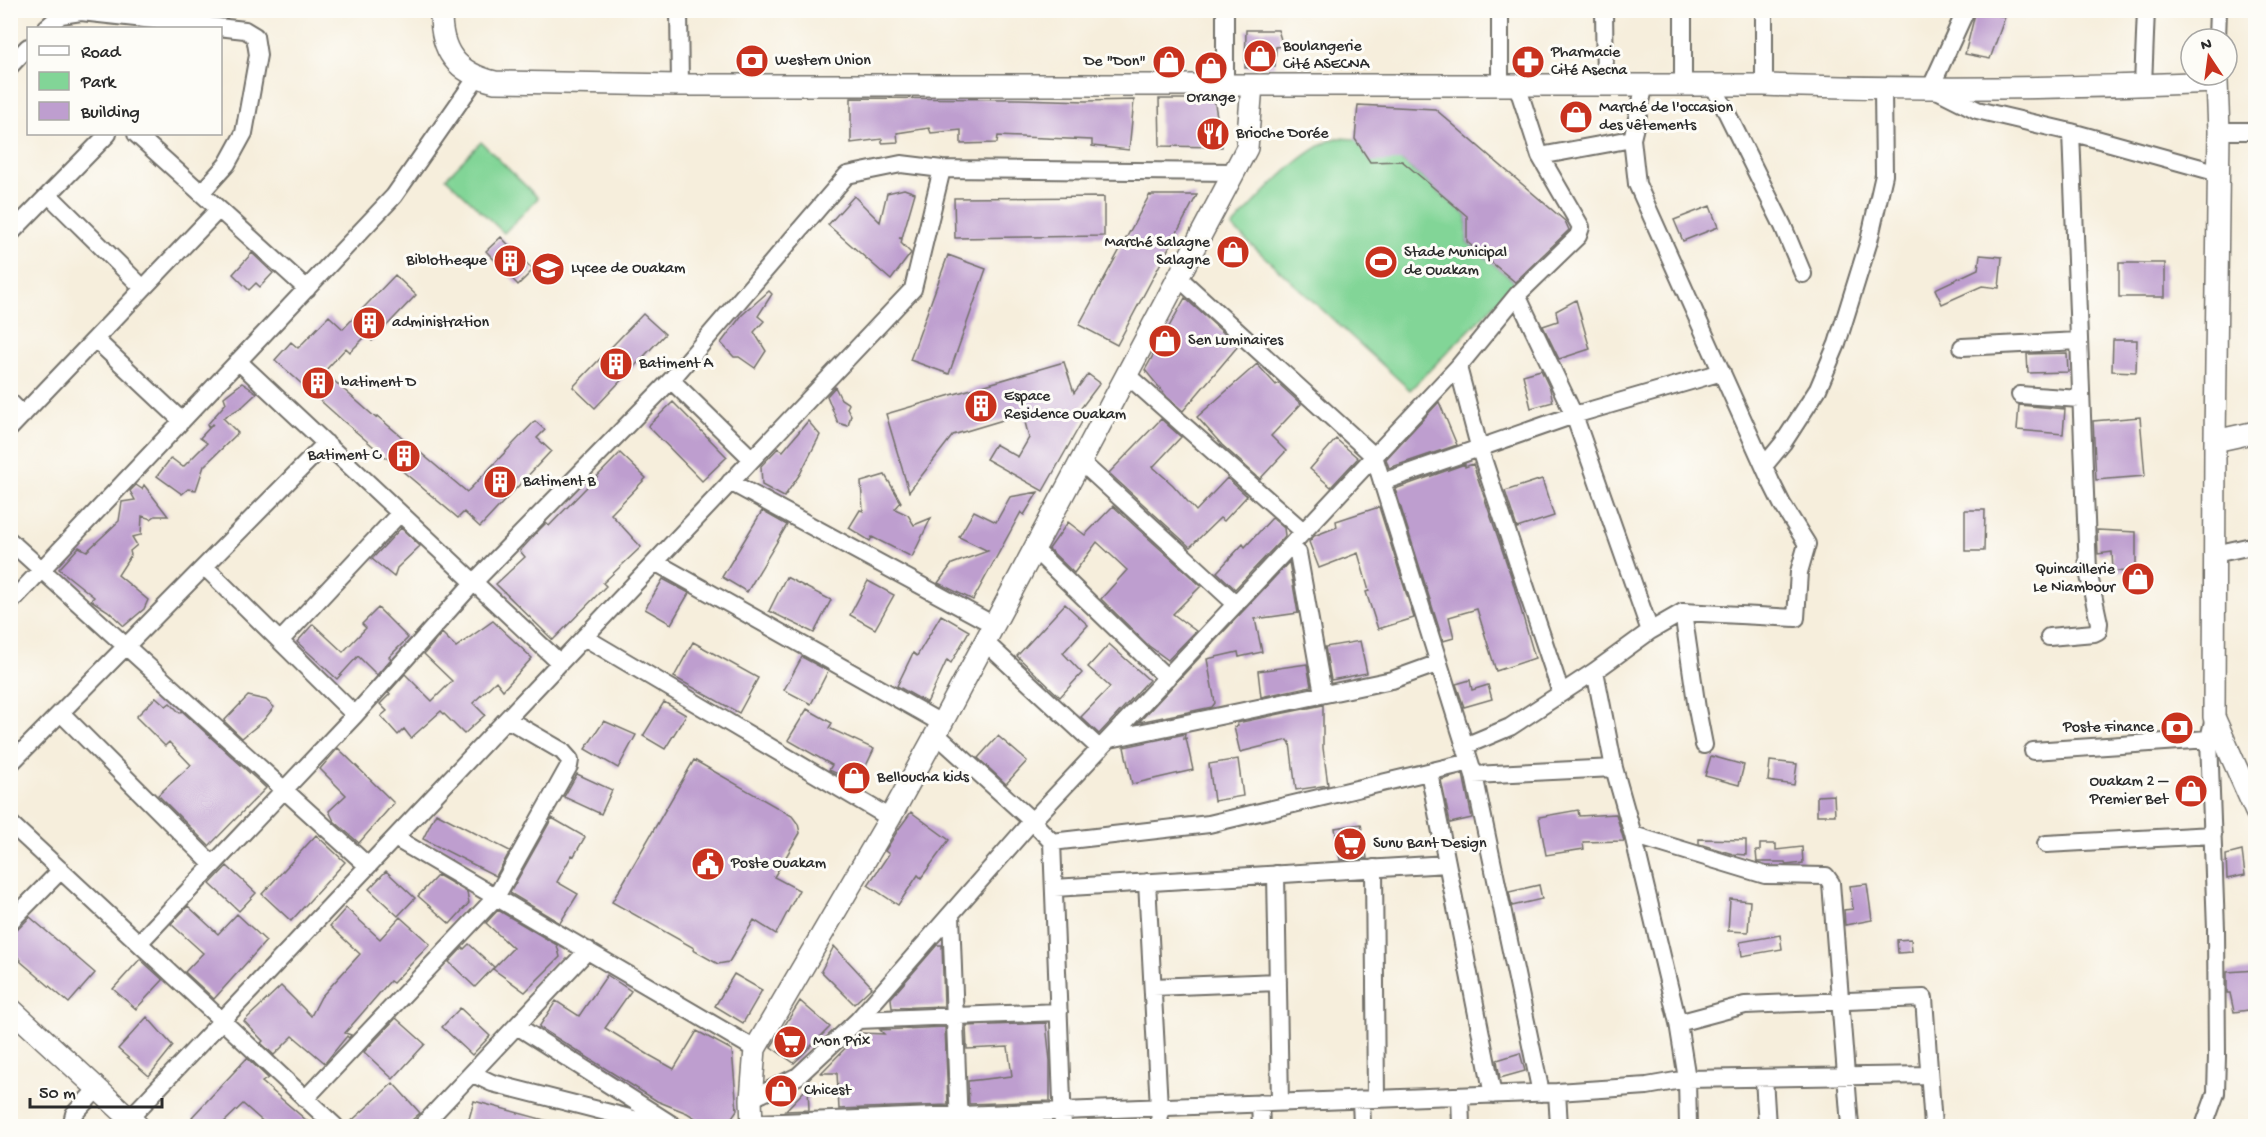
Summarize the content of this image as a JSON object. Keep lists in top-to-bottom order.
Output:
{
  "places": {
    "shop": [
      "Boulangerie Cité ASECNA",
      "De \"Don\"",
      "Orange",
      "Marché de l'occasion des vêtements",
      "Marché Salagne Salagne",
      "Sen Luminaires",
      "Quincaillerie Le Niambour",
      "Belloucha kids",
      "Ouakam 2 – Premier Bet",
      "Chicest"
    ],
    "bank": ["Western Union", "Poste Finance"],
    "pharmacy": ["Pharmacie Cité Asecna"],
    "restaurant": ["Brioche Dorée"],
    "building": [
      "Biblotheque",
      "administration",
      "Batiment A",
      "batiment D",
      "Espace Residence Ouakam",
      "Batiment C",
      "Batiment B"
    ],
    "sports": ["Stade Municipal de Ouakam"],
    "school or university": ["Lycee de Ouakam"],
    "supermarket": ["Sunu Bant Design", "Mon Prix"],
    "public building": ["Poste Ouakam"]
  },
  "legend": ["Road", "Park", "Building"],
  "scale_bar": "50 m",
  "north": "top"
}
